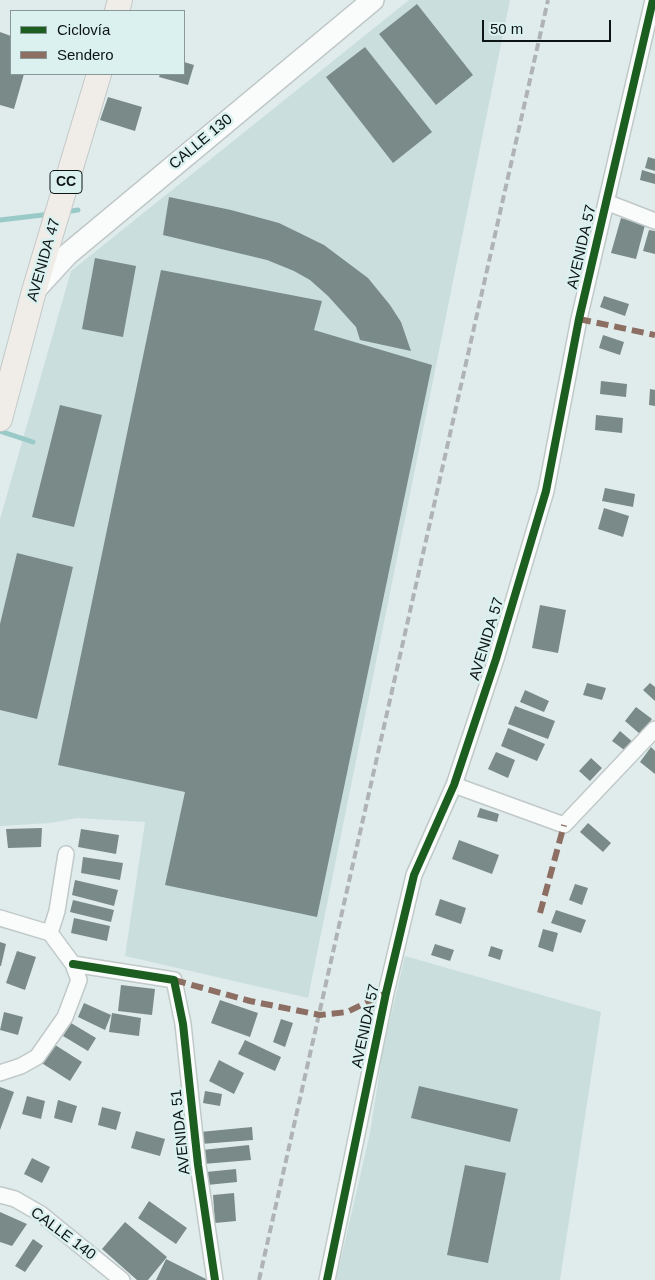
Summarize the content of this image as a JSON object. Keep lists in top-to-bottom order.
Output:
{
  "streets": {
    "main road": ["CALLE 130", "CC", "AVENIDA 47"],
    "street": ["AVENIDA 57", "AVENIDA 51", "CALLE 140"]
  },
  "crossings": [
    ["CALLE 130", "AVENIDA 47"]
  ],
  "legend": ["Ciclovía", "Sendero"],
  "scale_bar": "50 m"
}
